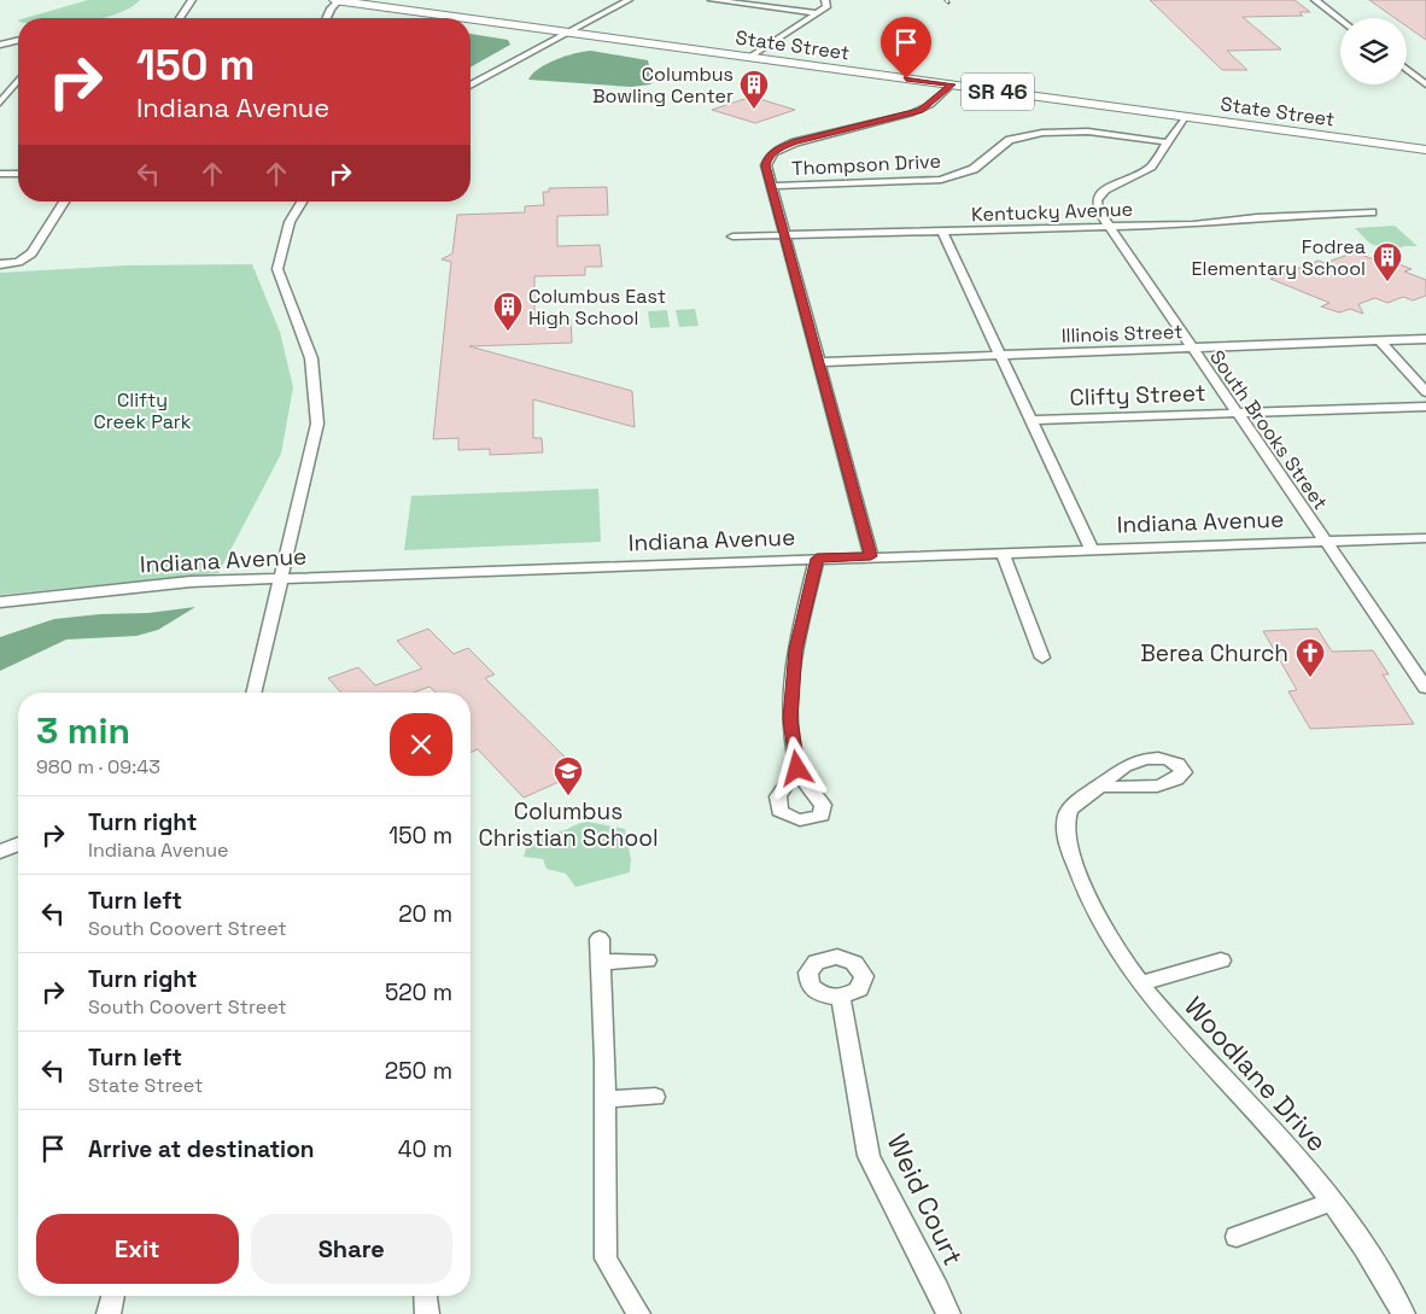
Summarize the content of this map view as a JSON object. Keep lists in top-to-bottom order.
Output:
{
  "streets": {
    "highway": ["State Street", "SR 46"],
    "street": [
      "Thompson Drive",
      "Kentucky Avenue",
      "Illinois Street",
      "Clifty Street",
      "South Brooks Street",
      "Indiana Avenue",
      "Woodlane Drive",
      "Weid Court"
    ]
  },
  "crossings": [
    ["State Street", "South Brooks Street"],
    ["Thompson Drive", "South Brooks Street"],
    ["Kentucky Avenue", "South Brooks Street"],
    ["Illinois Street", "South Brooks Street"],
    ["Clifty Street", "South Brooks Street"],
    ["South Brooks Street", "Indiana Avenue"]
  ],
  "parks": ["Clifty Creek Park"],
  "places": {
    "building": ["Columbus Bowling Center", "Fodrea Elementary School", "Columbus East High School"],
    "church": ["Berea Church"],
    "school or university": ["Columbus Christian School"]
  },
  "page": {
    "turn": ["150 m", "Indiana Avenue"],
    "heading": ["3 min", "980 m · 09:43"],
    "list": [
      {
        "name": "Turn right",
        "note": "Indiana Avenue",
        "value": "150 m"
      },
      {
        "name": "Turn left",
        "note": "South Coovert Street",
        "value": "20 m"
      },
      {
        "name": "Turn right",
        "note": "South Coovert Street",
        "value": "520 m"
      },
      {
        "name": "Turn left",
        "note": "State Street",
        "value": "250 m"
      },
      {
        "name": "Arrive at destination",
        "value": "40 m"
      }
    ],
    "buttons": ["Exit", "Share"]
  }
}
